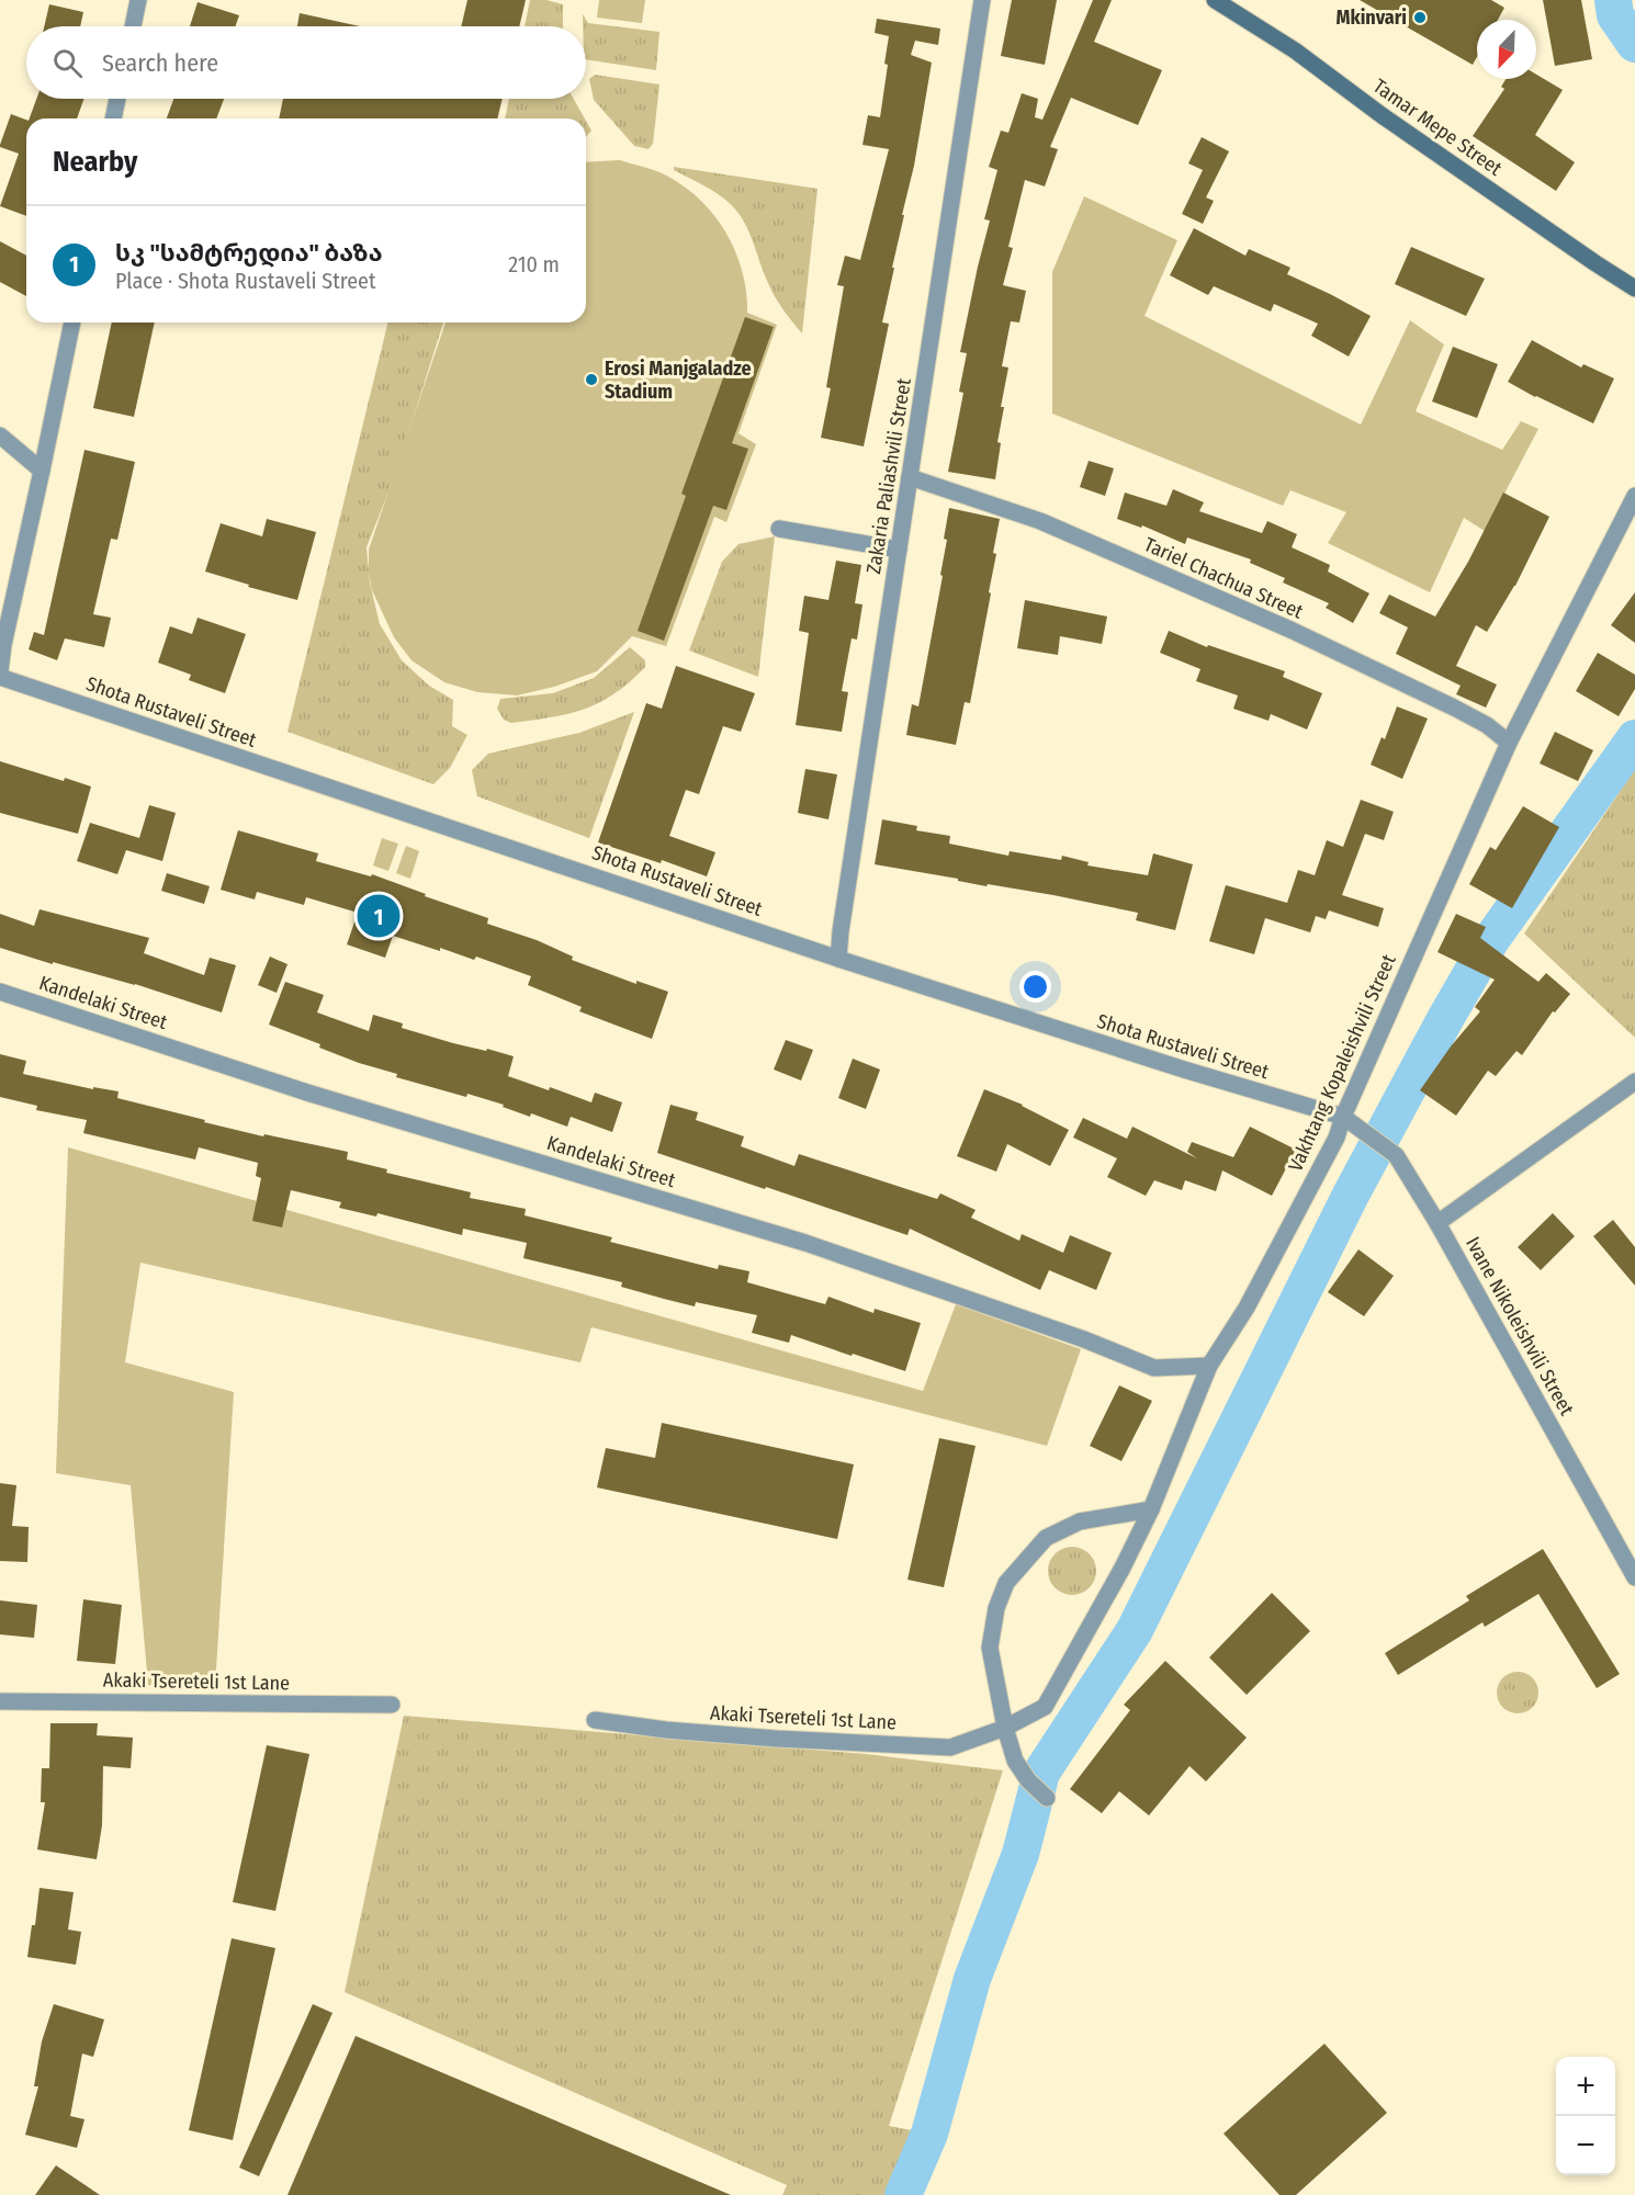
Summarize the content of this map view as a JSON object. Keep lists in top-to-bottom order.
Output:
{
  "streets": {
    "main road": ["Tamar Mepe Street"],
    "street": [
      "Zakaria Paliashvili Street",
      "Tariel Chachua Street",
      "Shota Rustaveli Street",
      "Kandelaki Street",
      "Vakhtang Kopaleishvili Street",
      "Ivane Nikoleishvili Street",
      "Akaki Tsereteli 1st Lane"
    ]
  },
  "crossings": [
    ["Zakaria Paliashvili Street", "Tariel Chachua Street"],
    ["Zakaria Paliashvili Street", "Shota Rustaveli Street"],
    ["Tariel Chachua Street", "Vakhtang Kopaleishvili Street"],
    ["Shota Rustaveli Street", "Vakhtang Kopaleishvili Street"],
    ["Shota Rustaveli Street", "Ivane Nikoleishvili Street"],
    ["Kandelaki Street", "Vakhtang Kopaleishvili Street"],
    ["Vakhtang Kopaleishvili Street", "Ivane Nikoleishvili Street"],
    ["Vakhtang Kopaleishvili Street", "Akaki Tsereteli 1st Lane"]
  ],
  "places": ["Mkinvari", "Erosi Manjgaladze Stadium"],
  "north": "bottom left",
  "page": {
    "search": "Search here",
    "heading": "Nearby",
    "list": [
      {
        "mark": "1",
        "name": "სკ \"სამტრედია\" ბაზა",
        "note": "Place · Shota Rustaveli Street",
        "value": "210 m"
      }
    ],
    "pins": "1",
    "map_buttons": ["+", "−"]
  }
}
